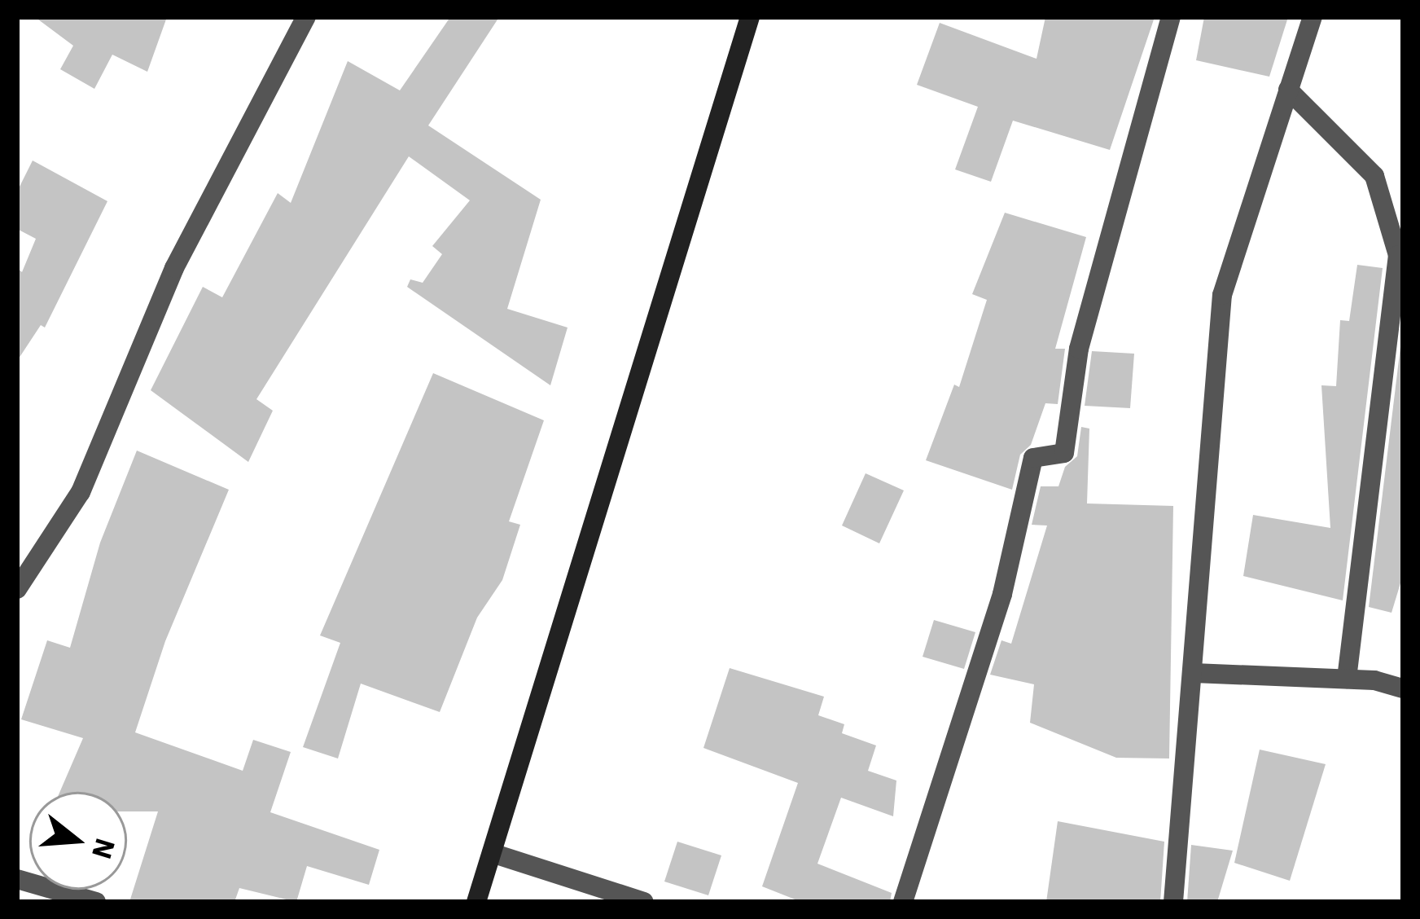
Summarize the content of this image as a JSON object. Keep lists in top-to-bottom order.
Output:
{
  "north": "right"
}
